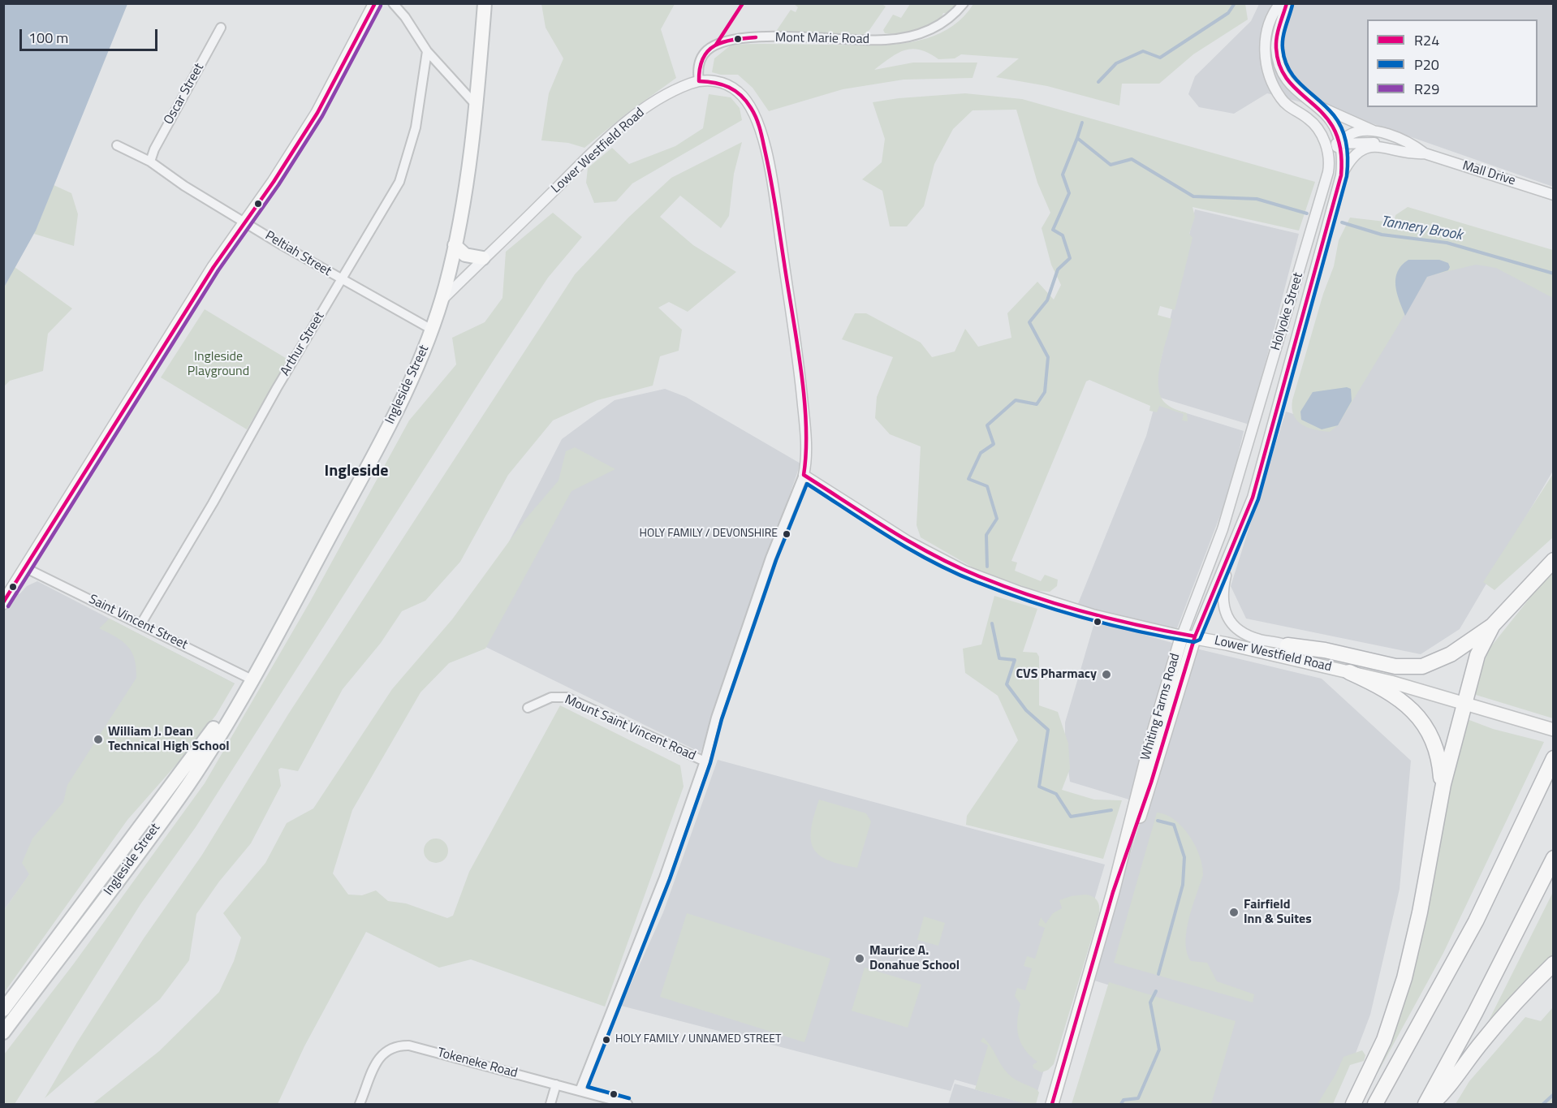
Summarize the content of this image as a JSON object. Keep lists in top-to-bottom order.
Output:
{
  "streets": {
    "main road": ["Lower Westfield Road", "Ingleside Street", "Whiting Farms Road"],
    "street": [
      "Mont Marie Road",
      "Oscar Street",
      "Mall Drive",
      "Peltiah Street",
      "Holyoke Street",
      "Arthur Street",
      "Saint Vincent Street",
      "Mount Saint Vincent Road",
      "Tokeneke Road"
    ]
  },
  "crossings": [
    ["Mont Marie Road", "Lower Westfield Road"],
    ["Oscar Street", "Peltiah Street"],
    ["Lower Westfield Road", "Holyoke Street"],
    ["Lower Westfield Road", "Ingleside Street"],
    ["Lower Westfield Road", "Whiting Farms Road"],
    ["Mall Drive", "Holyoke Street"],
    ["Peltiah Street", "Arthur Street"],
    ["Peltiah Street", "Ingleside Street"],
    ["Holyoke Street", "Whiting Farms Road"],
    ["Arthur Street", "Saint Vincent Street"],
    ["Ingleside Street", "Saint Vincent Street"]
  ],
  "districts": ["Ingleside"],
  "water": ["Tannery Brook"],
  "parks": ["Ingleside Playground"],
  "places": [
    "HOLY FAMILY / DEVONSHIRE",
    "CVS Pharmacy",
    "William J. Dean Technical High School",
    "Fairfield Inn & Suites",
    "Maurice A. Donahue School",
    "HOLY FAMILY / UNNAMED STREET"
  ],
  "lines": ["transit line R24", "transit line P20", "transit line R29"],
  "legend": ["R24", "P20", "R29"],
  "scale_bar": "100 m"
}
